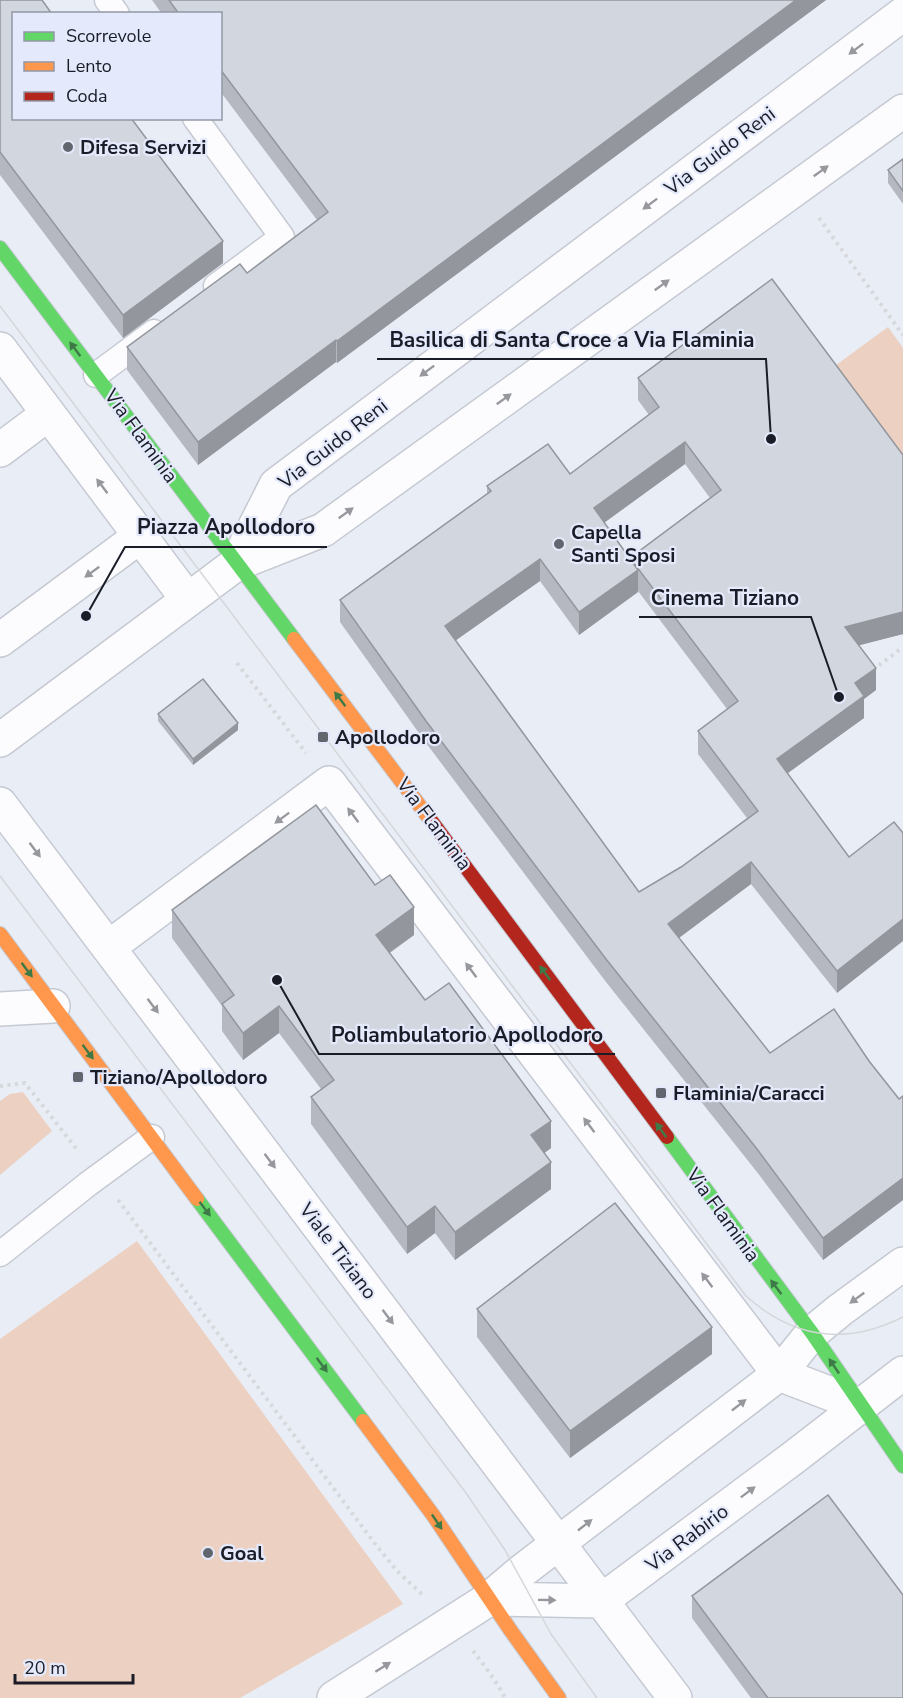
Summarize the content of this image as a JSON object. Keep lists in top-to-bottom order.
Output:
{
  "streets": {
    "street": [
      "Via Guido Reni",
      "Via Flaminia",
      "Viale Tiziano",
      "Via Rabirio"
    ]
  },
  "crossings": [
    ["Via Guido Reni", "Via Flaminia"],
    ["Via Flaminia", "Via Rabirio"],
    ["Viale Tiziano", "Via Rabirio"]
  ],
  "places": {
    "other": [
      "Difesa Servizi",
      "Basilica di Santa Croce a Via Flaminia",
      "Capella Santi Sposi",
      "Piazza Apollodoro",
      "Cinema Tiziano",
      "Poliambulatorio Apollodoro",
      "Goal"
    ],
    "transit": ["Apollodoro", "Tiziano/Apollodoro", "Flaminia/Caracci"]
  },
  "legend": ["Scorrevole", "Lento", "Coda"],
  "scale_bar": "20 m"
}
